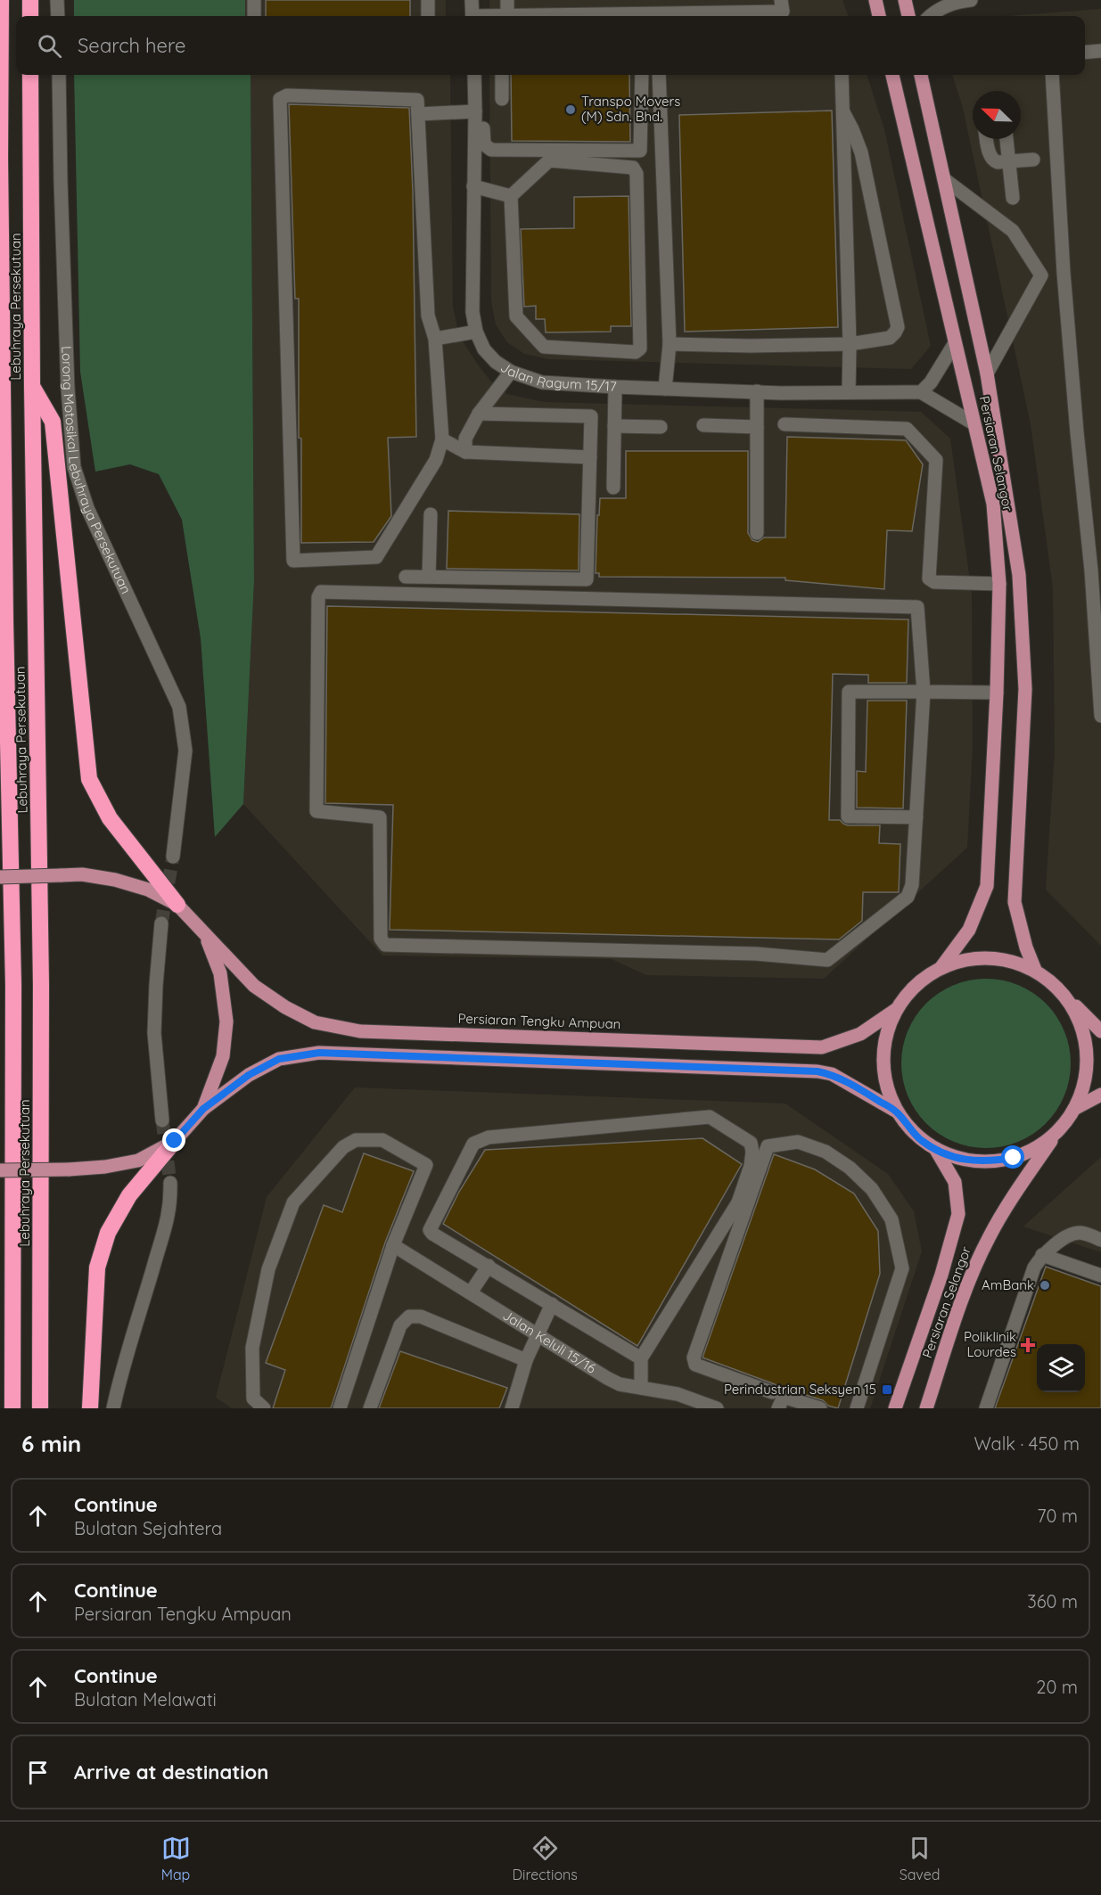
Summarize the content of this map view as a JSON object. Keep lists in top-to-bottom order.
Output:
{
  "streets": {
    "highway": ["Lebuhraya Persekutuan"],
    "main road": ["Persiaran Selangor", "Persiaran Tengku Ampuan"],
    "street": ["Jalan Ragum 15/17", "Lorong Motosikal Lebuhraya Persekutuan", "Jalan Keluli 15/16"]
  },
  "places": {
    "other": ["Transpo Movers (M) Sdn. Bhd.", "AmBank"],
    "health": ["Poliklinik Lourdes"],
    "transit": ["Perindustrian Seksyen 15"]
  },
  "north": "top left",
  "page": {
    "search": "Search here",
    "heading": ["6 min", "Walk · 450 m"],
    "list": [
      ["Continue", "Bulatan Sejahtera", "70 m"],
      ["Continue", "Persiaran Tengku Ampuan", "360 m"],
      ["Continue", "Bulatan Melawati", "20 m"],
      "Arrive at destination"
    ],
    "nav": ["Map", "Directions", "Saved"]
  }
}
